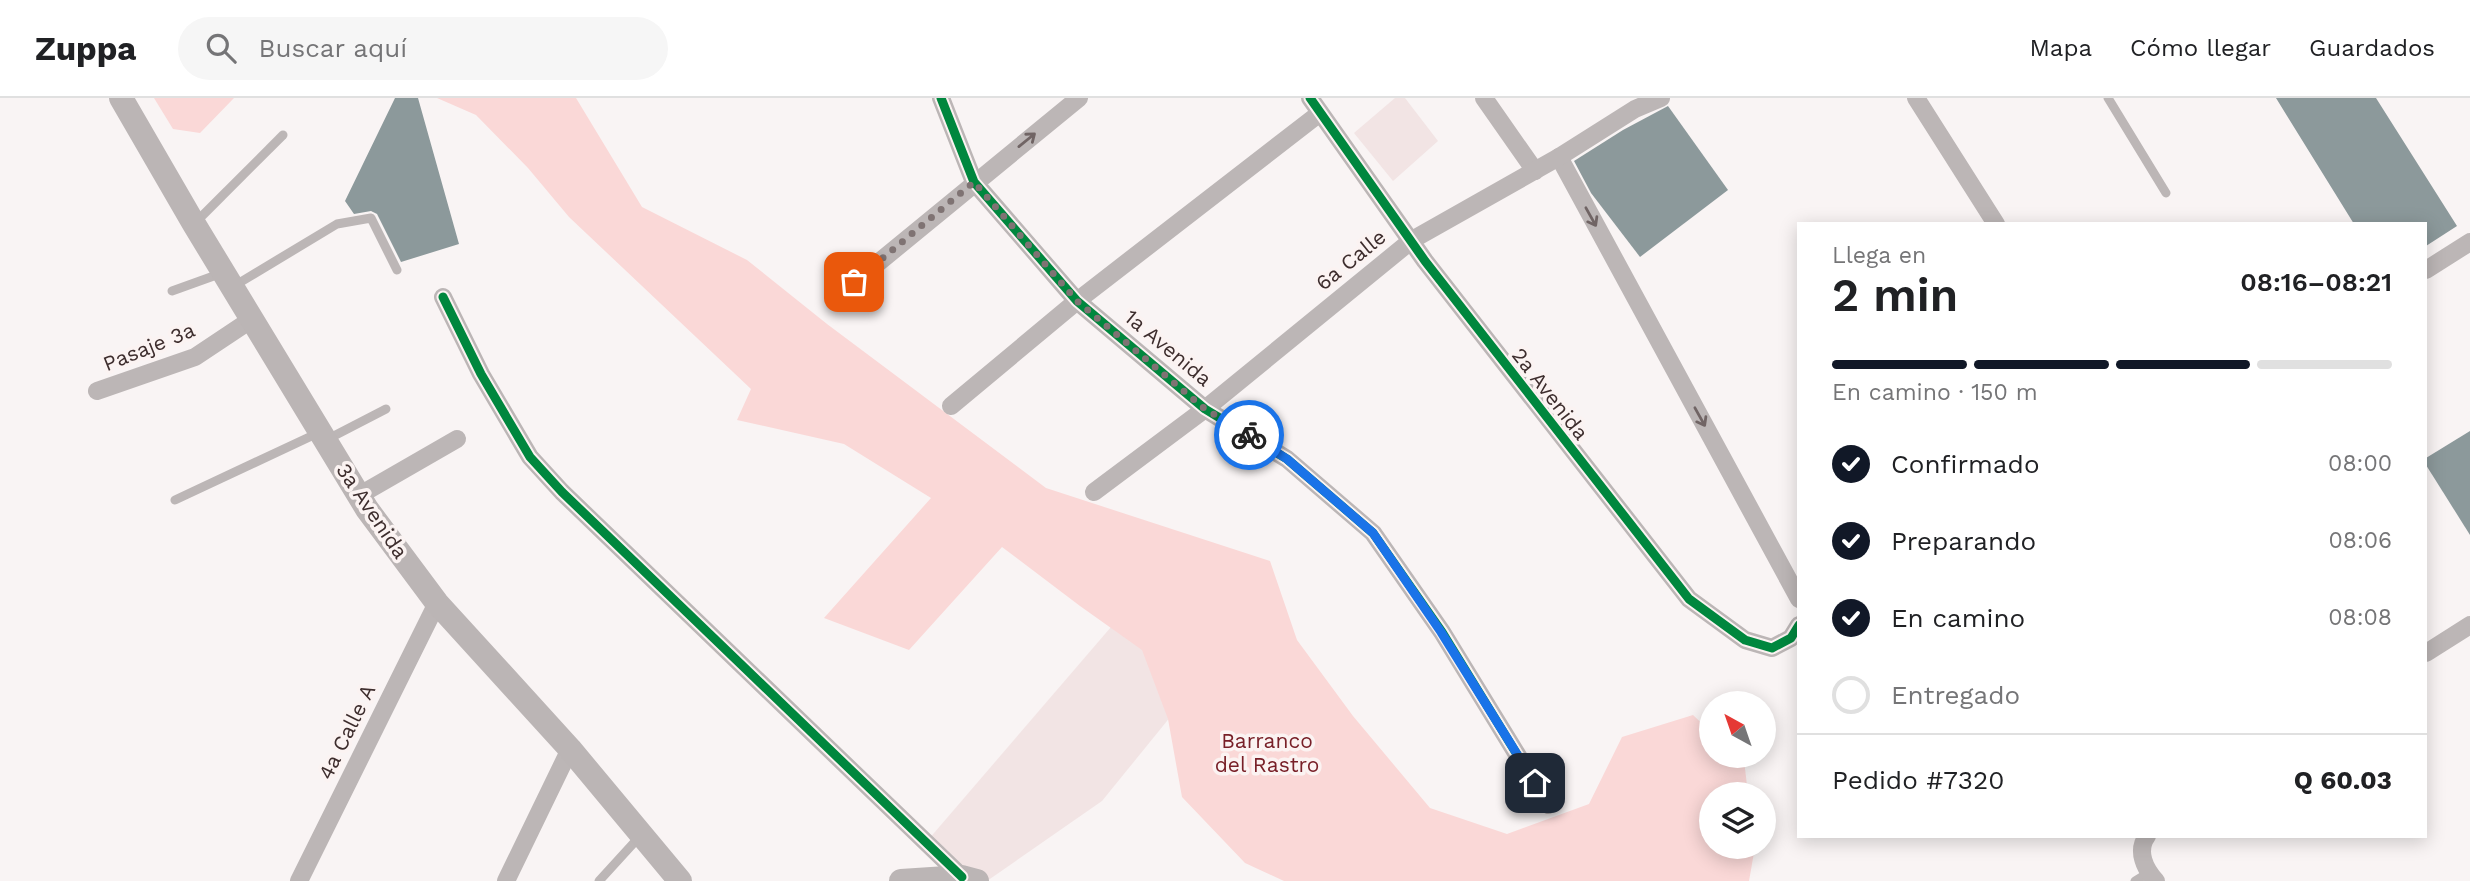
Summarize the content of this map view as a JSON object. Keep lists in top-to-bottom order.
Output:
{
  "streets": {
    "main road": ["3a Avenida"],
    "street": [
      "6a Calle",
      "Pasaje 3a",
      "1a Avenida",
      "2a Avenida",
      "4a Calle A"
    ]
  },
  "crossings": [
    ["6a Calle", "1a Avenida"],
    ["6a Calle", "2a Avenida"],
    ["Pasaje 3a", "3a Avenida"],
    ["3a Avenida", "4a Calle A"]
  ],
  "parks": ["Barranco del Rastro"],
  "north": "top left",
  "page": {
    "header": "Zuppa",
    "search": "Buscar aquí",
    "nav": ["Mapa", "Cómo llegar", "Guardados"],
    "heading": ["2 min", "Llega en", "08:16–08:21"],
    "panel": ["Pedido #7320", "Q 60.03"],
    "bar": "En camino · 150 m",
    "list": [
      ["Confirmado", "08:00"],
      ["Preparando", "08:06"],
      ["En camino", "08:08"],
      "Entregado"
    ]
  }
}
